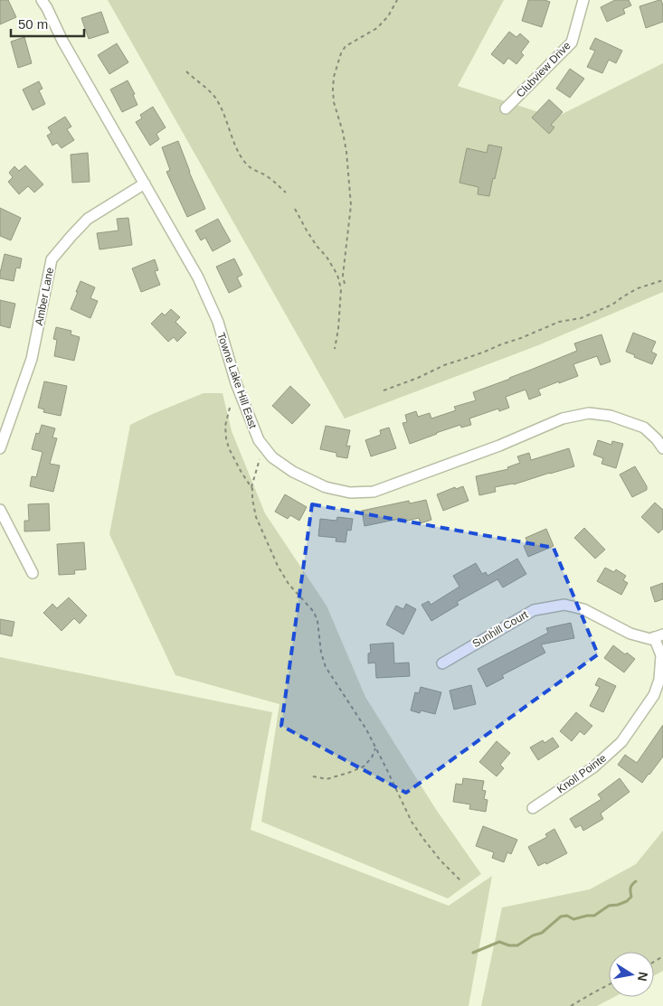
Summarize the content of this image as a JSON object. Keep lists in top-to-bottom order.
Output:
{
  "streets": {
    "street": [
      "Clubview Drive",
      "Amber Lane",
      "Towne Lake Hill East",
      "Sunhill Court",
      "Knoll Pointe"
    ]
  },
  "crossings": [
    ["Amber Lane", "Towne Lake Hill East"],
    ["Sunhill Court", "Knoll Pointe"]
  ],
  "scale_bar": "50 m",
  "north": "right"
}
